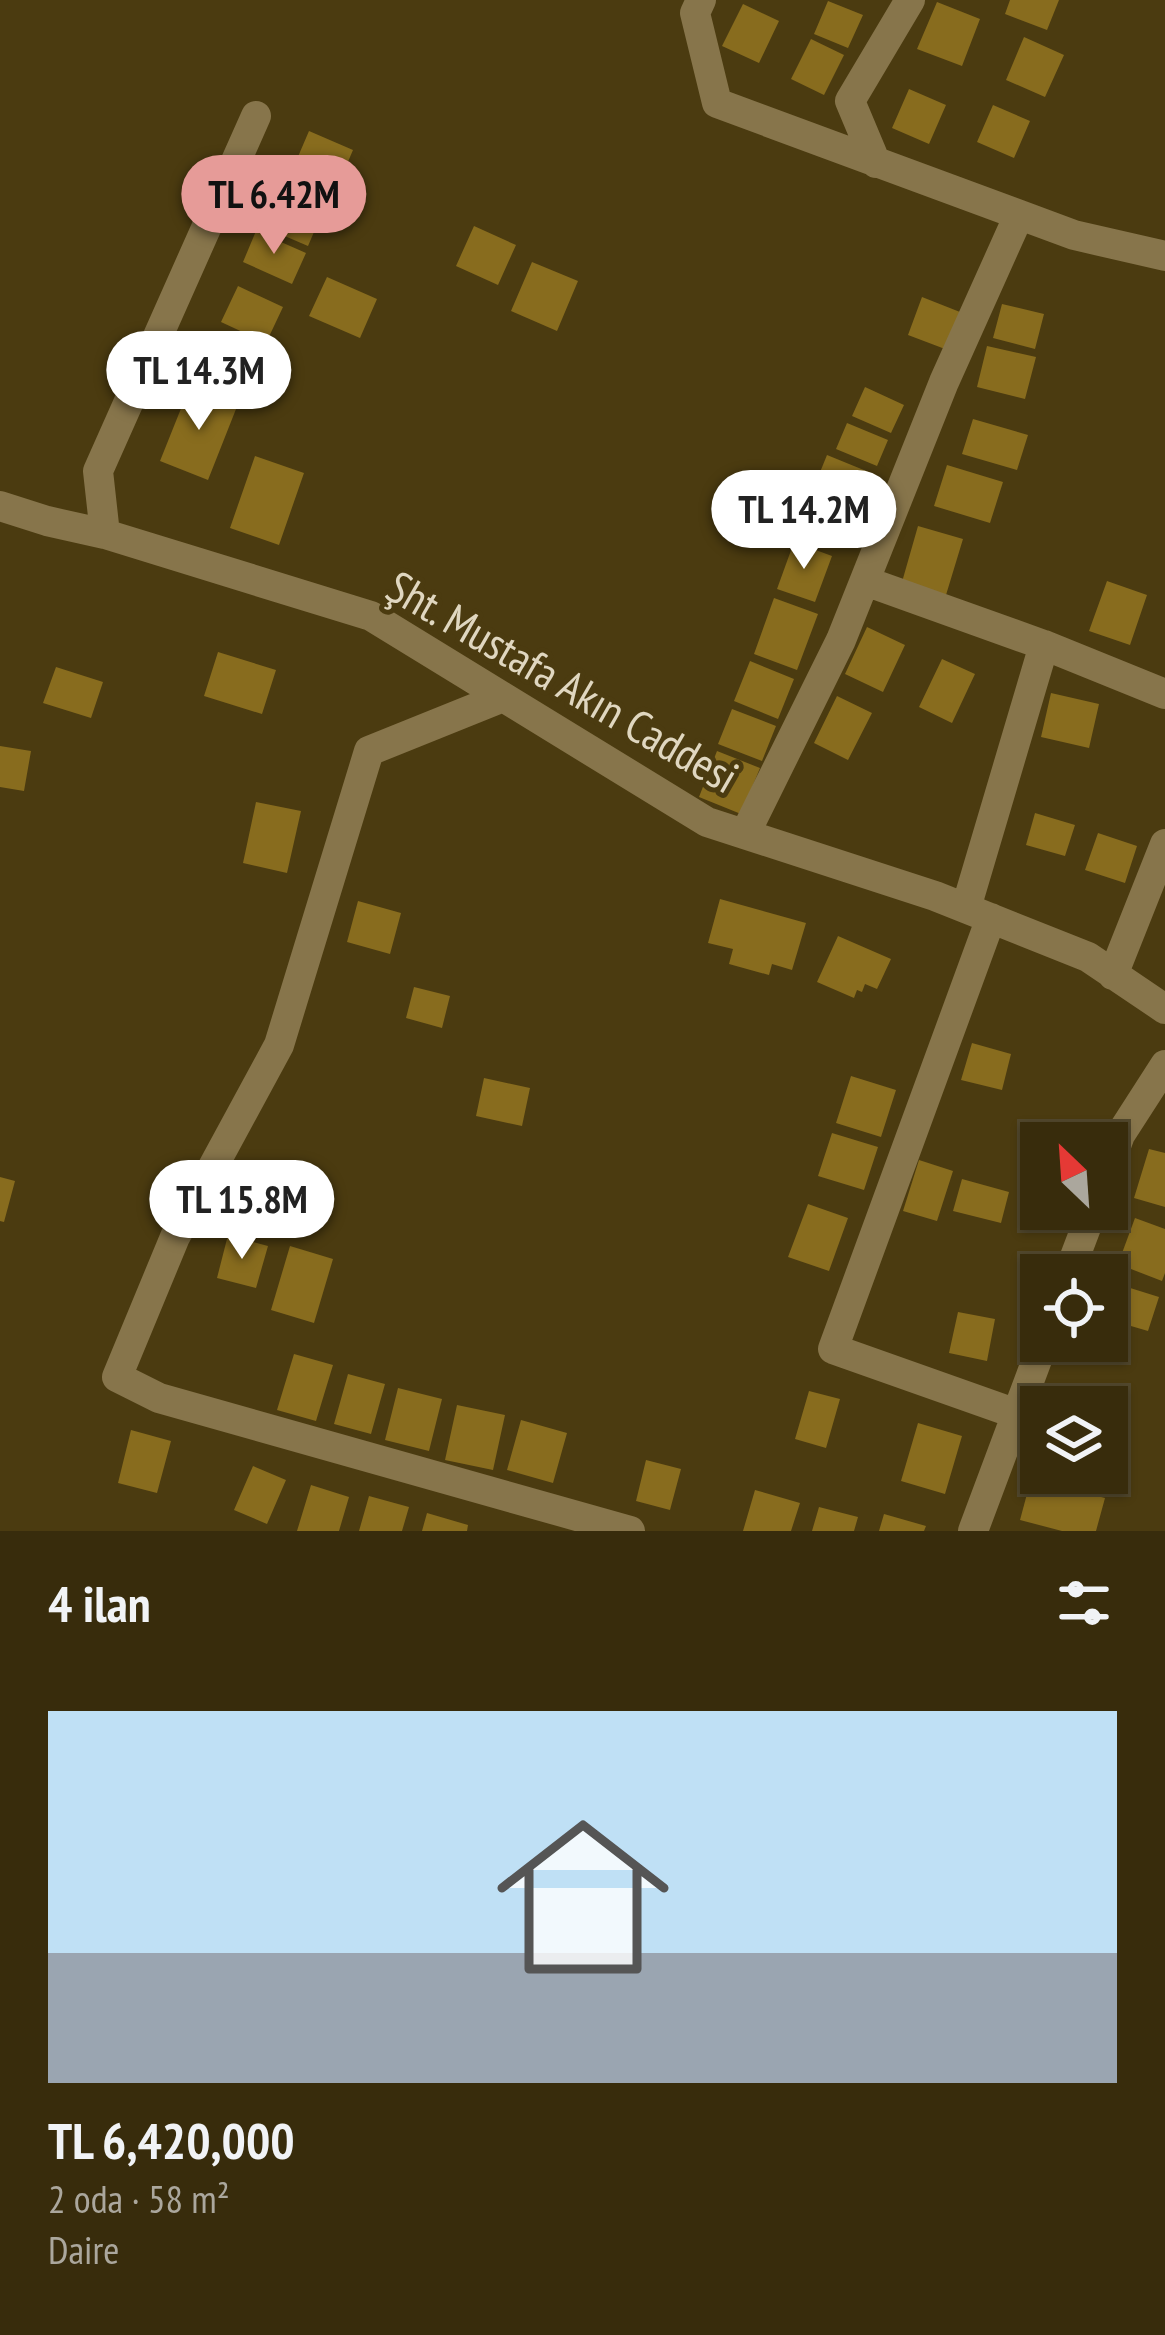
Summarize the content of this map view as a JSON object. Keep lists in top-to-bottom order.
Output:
{
  "streets": {
    "street": ["Şht. Mustafa Akın Caddesi"]
  },
  "north": "top left",
  "page": {
    "price": [
      "TL 6.42M",
      "TL 14.3M",
      "TL 14.2M",
      "TL 15.8M"
    ],
    "heading": "4 ilan",
    "list": [
      {
        "name": "TL 6,420,000",
        "note": "2 oda · 58 m² · Daire"
      }
    ]
  }
}
